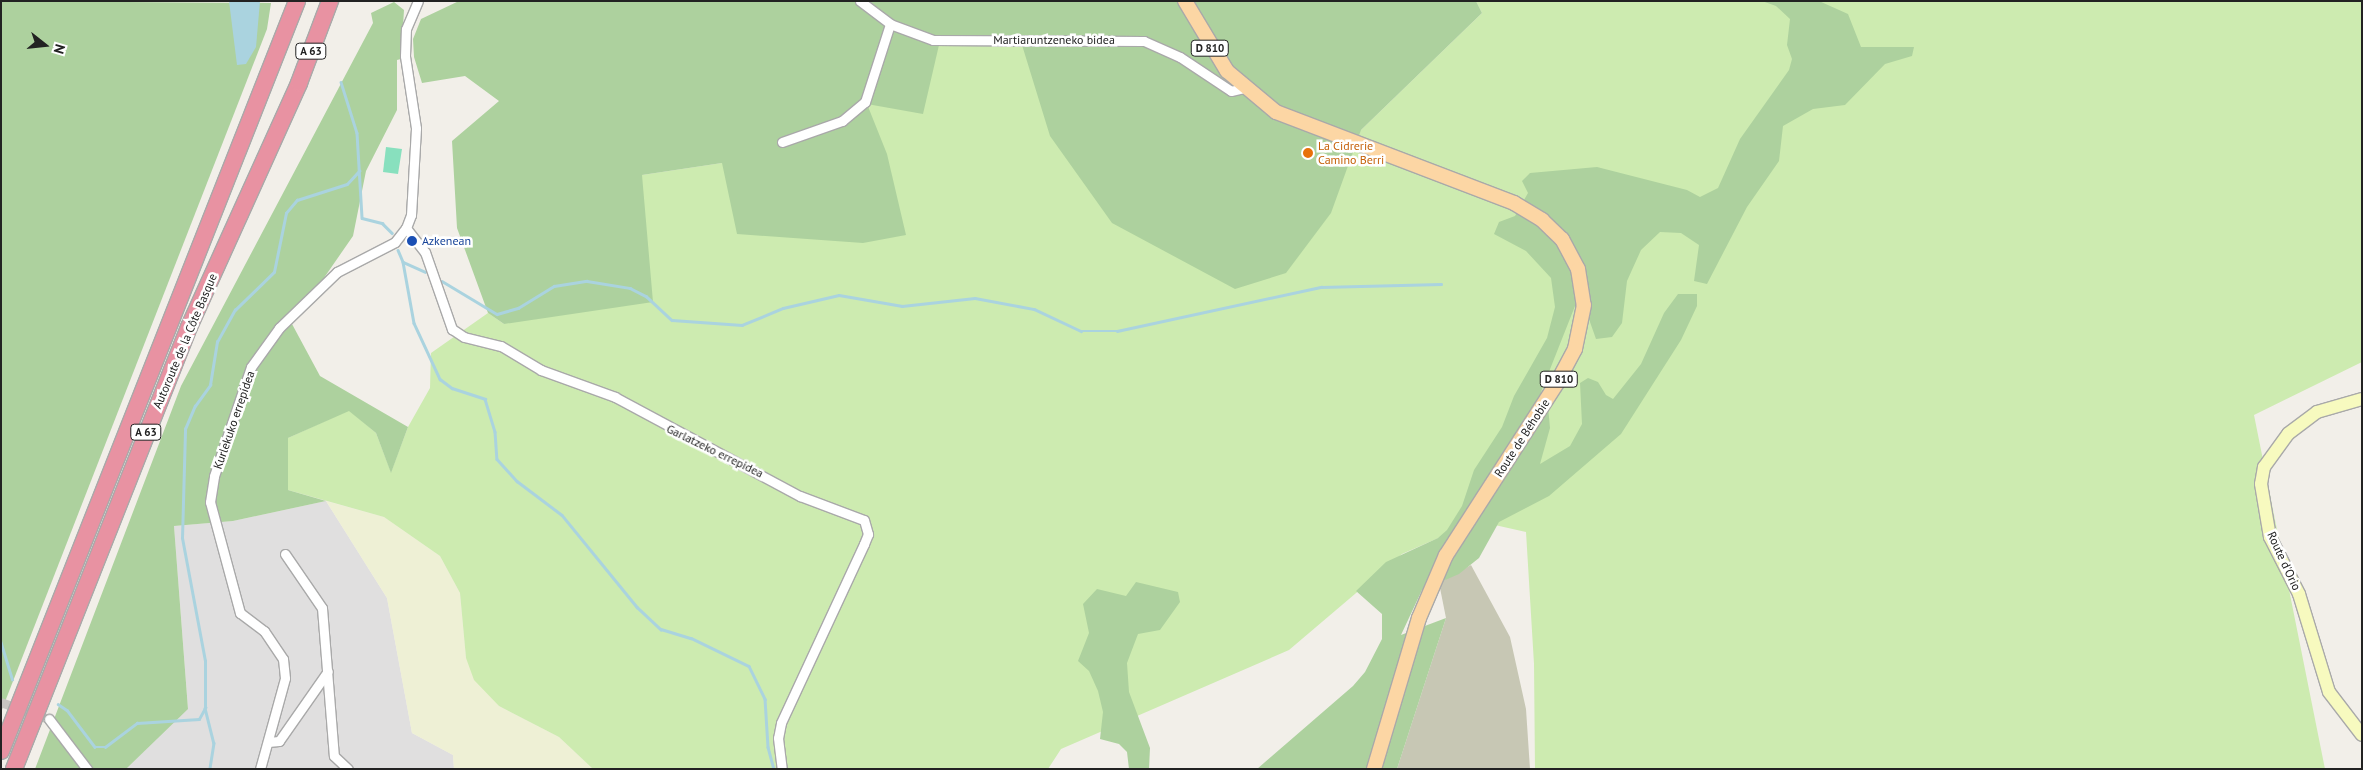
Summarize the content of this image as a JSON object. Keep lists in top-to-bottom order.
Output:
{
  "streets": {
    "highway": ["A 63", "Autoroute de la Côte Basque"],
    "main road": ["D 810", "Route de Béhobie"],
    "street": [
      "Martiaruntzeneko bidea",
      "Kurlekuko errepidea",
      "Garlatzeko errepidea",
      "Route d'Orio"
    ]
  },
  "crossings": [
    ["Martiaruntzeneko bidea", "Route de Béhobie"],
    ["Kurlekuko errepidea", "Garlatzeko errepidea"]
  ],
  "places": ["La Cidrerie Camino Berri", "Azkenean"],
  "north": "right"
}
